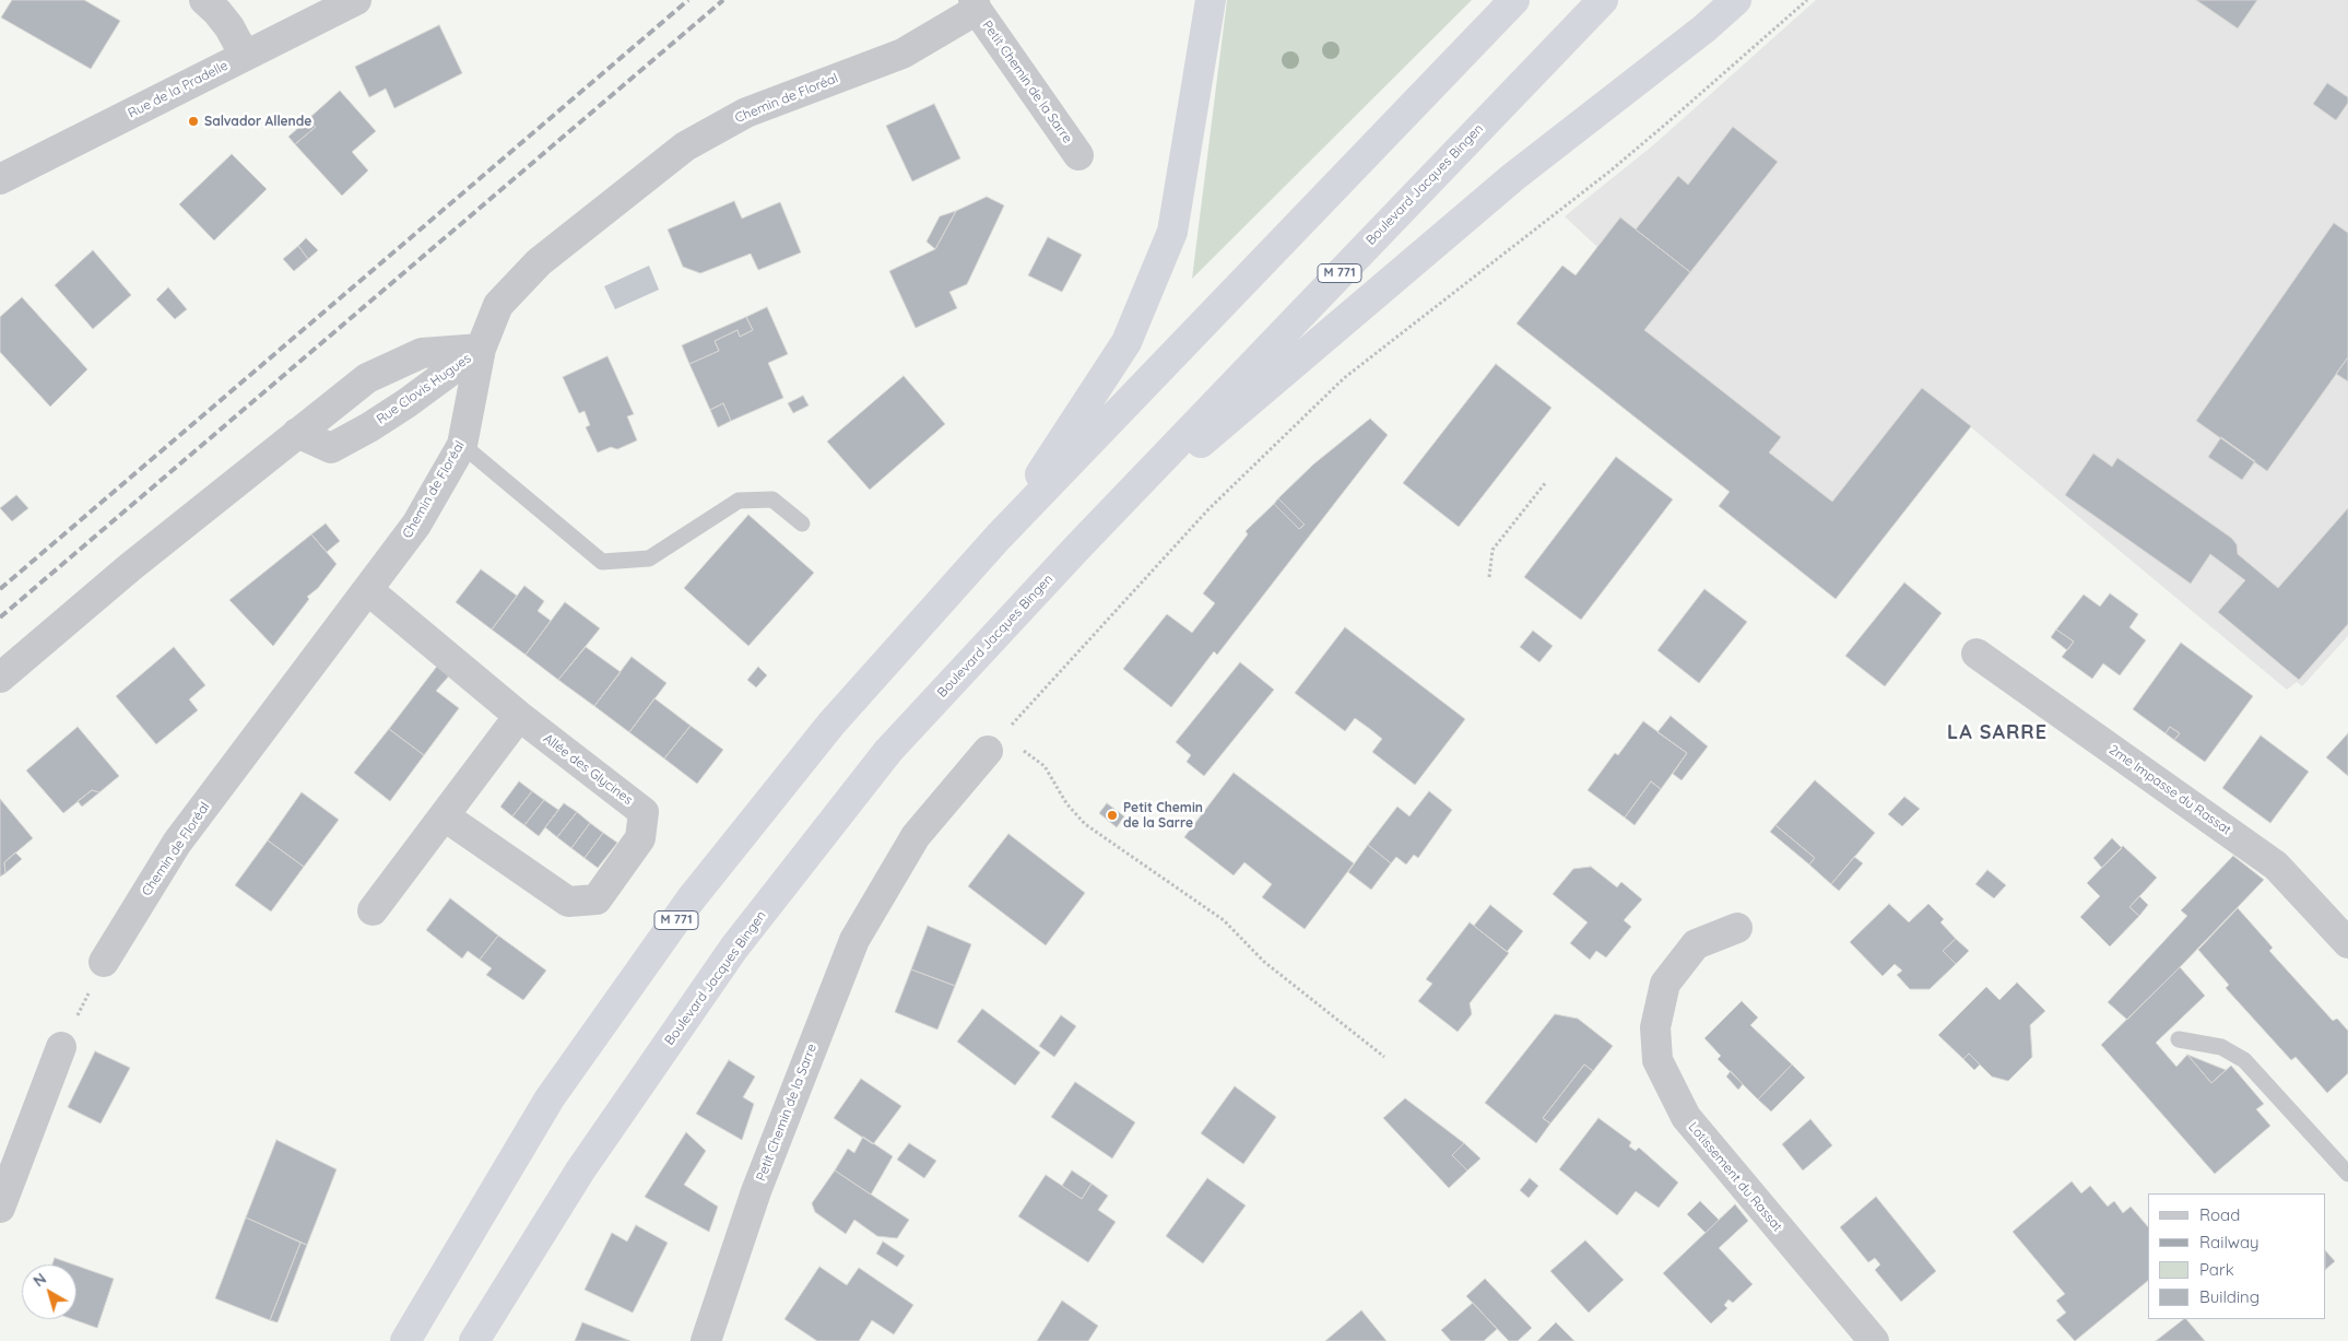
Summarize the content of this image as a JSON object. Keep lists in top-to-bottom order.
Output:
{
  "streets": {
    "highway": ["Boulevard Jacques Bingen", "M 771"],
    "street": [
      "Petit Chemin de la Sarre",
      "Rue de la Pradelle",
      "Chemin de Floréal",
      "Rue Clovis Hugues",
      "Allée des Glycines",
      "2me Impasse du Rassat",
      "Lotissement du Rassat"
    ]
  },
  "crossings": [
    ["Petit Chemin de la Sarre", "Chemin de Floréal"],
    ["Chemin de Floréal", "Rue Clovis Hugues"],
    ["Chemin de Floréal", "Allée des Glycines"]
  ],
  "districts": ["LA SARRE"],
  "places": ["Salvador Allende", "Petit Chemin de la Sarre"],
  "legend": [
    "Road",
    "Railway",
    "Park",
    "Building"
  ],
  "north": "top left"
}
